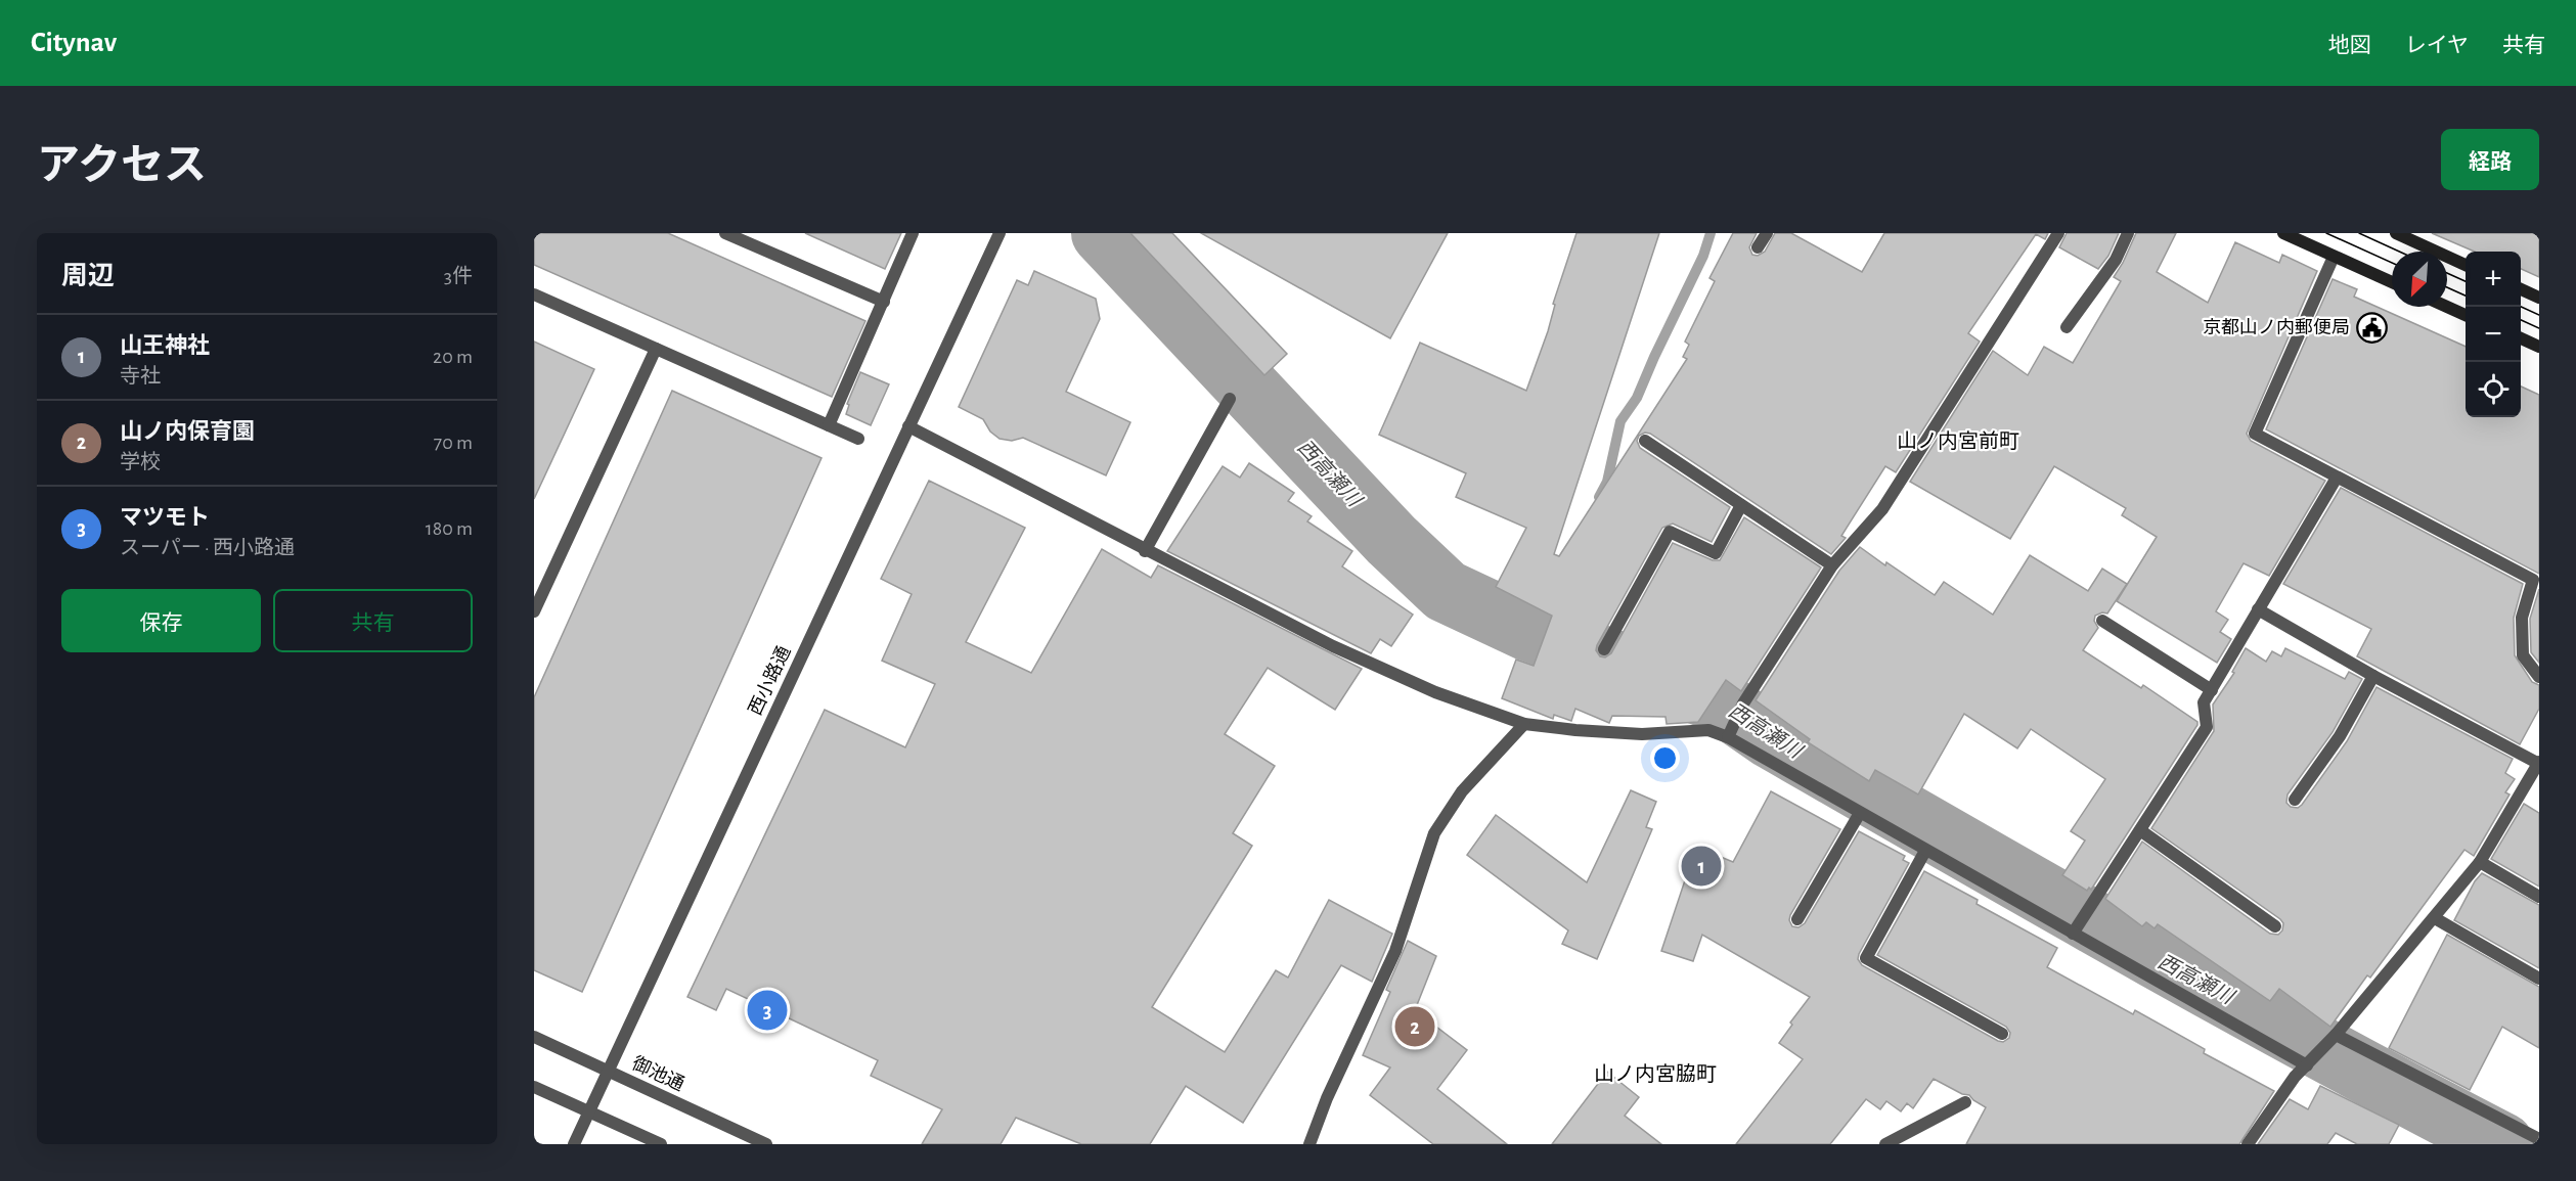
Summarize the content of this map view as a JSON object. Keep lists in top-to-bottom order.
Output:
{
  "streets": {
    "street": ["西小路通", "御池通"]
  },
  "crossings": [
    ["西小路通", "御池通"]
  ],
  "districts": ["山ノ内宮前町", "山ノ内宮脇町"],
  "water": ["西高瀬川"],
  "places": {
    "public building": ["京都山ノ内郵便局"]
  },
  "north": "bottom left",
  "page": {
    "header": "Citynav",
    "nav": ["地図", "レイヤ", "共有"],
    "title": "アクセス",
    "buttons": [
      "経路",
      ["保存", "共有"]
    ],
    "heading": ["周辺", "3件"],
    "map_buttons": ["+", "−"],
    "list": [
      {
        "mark": "1",
        "name": "山王神社",
        "note": "寺社",
        "value": "20 m"
      },
      {
        "mark": "2",
        "name": "山ノ内保育園",
        "note": "学校",
        "value": "70 m"
      },
      {
        "mark": "3",
        "name": "マツモト",
        "note": "スーパー · 西小路通",
        "value": "180 m"
      }
    ],
    "pins": ["1", "3", "2"]
  }
}
